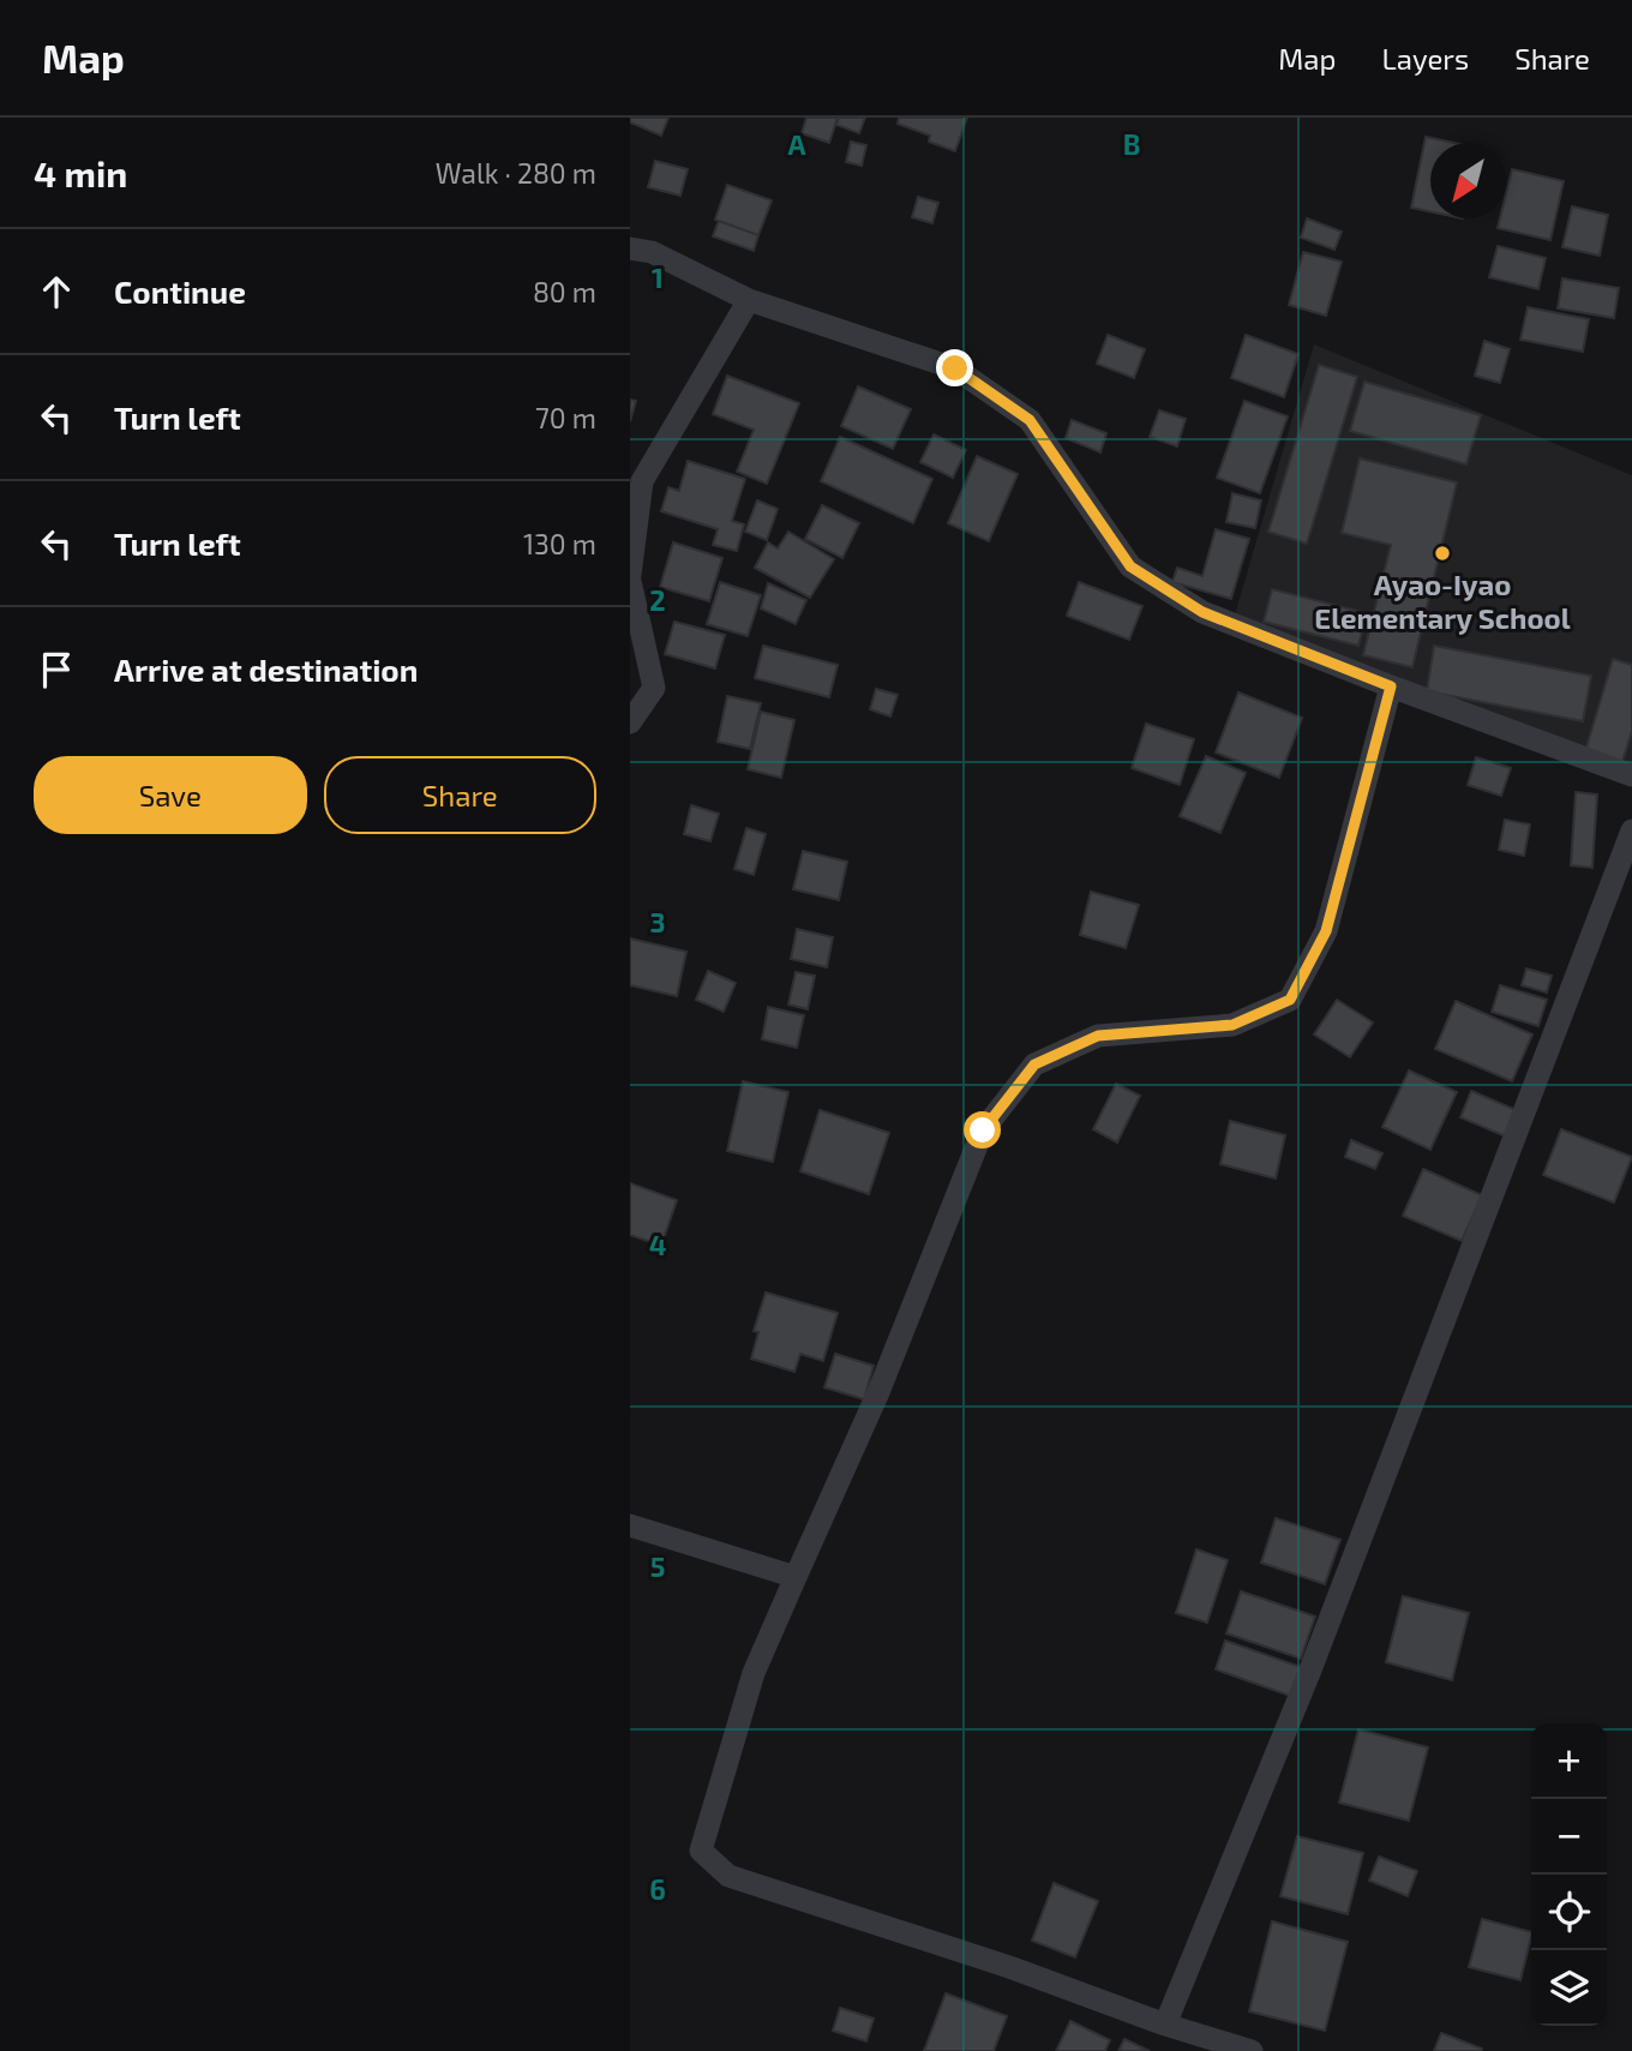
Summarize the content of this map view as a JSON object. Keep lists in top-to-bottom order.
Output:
{
  "places": ["Ayao-Iyao Elementary School"],
  "north": "bottom left",
  "page": {
    "header": "Map",
    "nav": ["Map", "Layers", "Share"],
    "heading": ["4 min", "Walk · 280 m"],
    "list": [
      ["Continue", "80 m"],
      ["Turn left", "70 m"],
      ["Turn left", "130 m"],
      "Arrive at destination"
    ],
    "buttons": ["Save", "Share"],
    "map_buttons": ["+", "−"]
  },
  "grid": {
    "columns": ["A", "B"],
    "rows": [
      "1",
      "2",
      "3",
      "4",
      "5",
      "6"
    ]
  }
}
